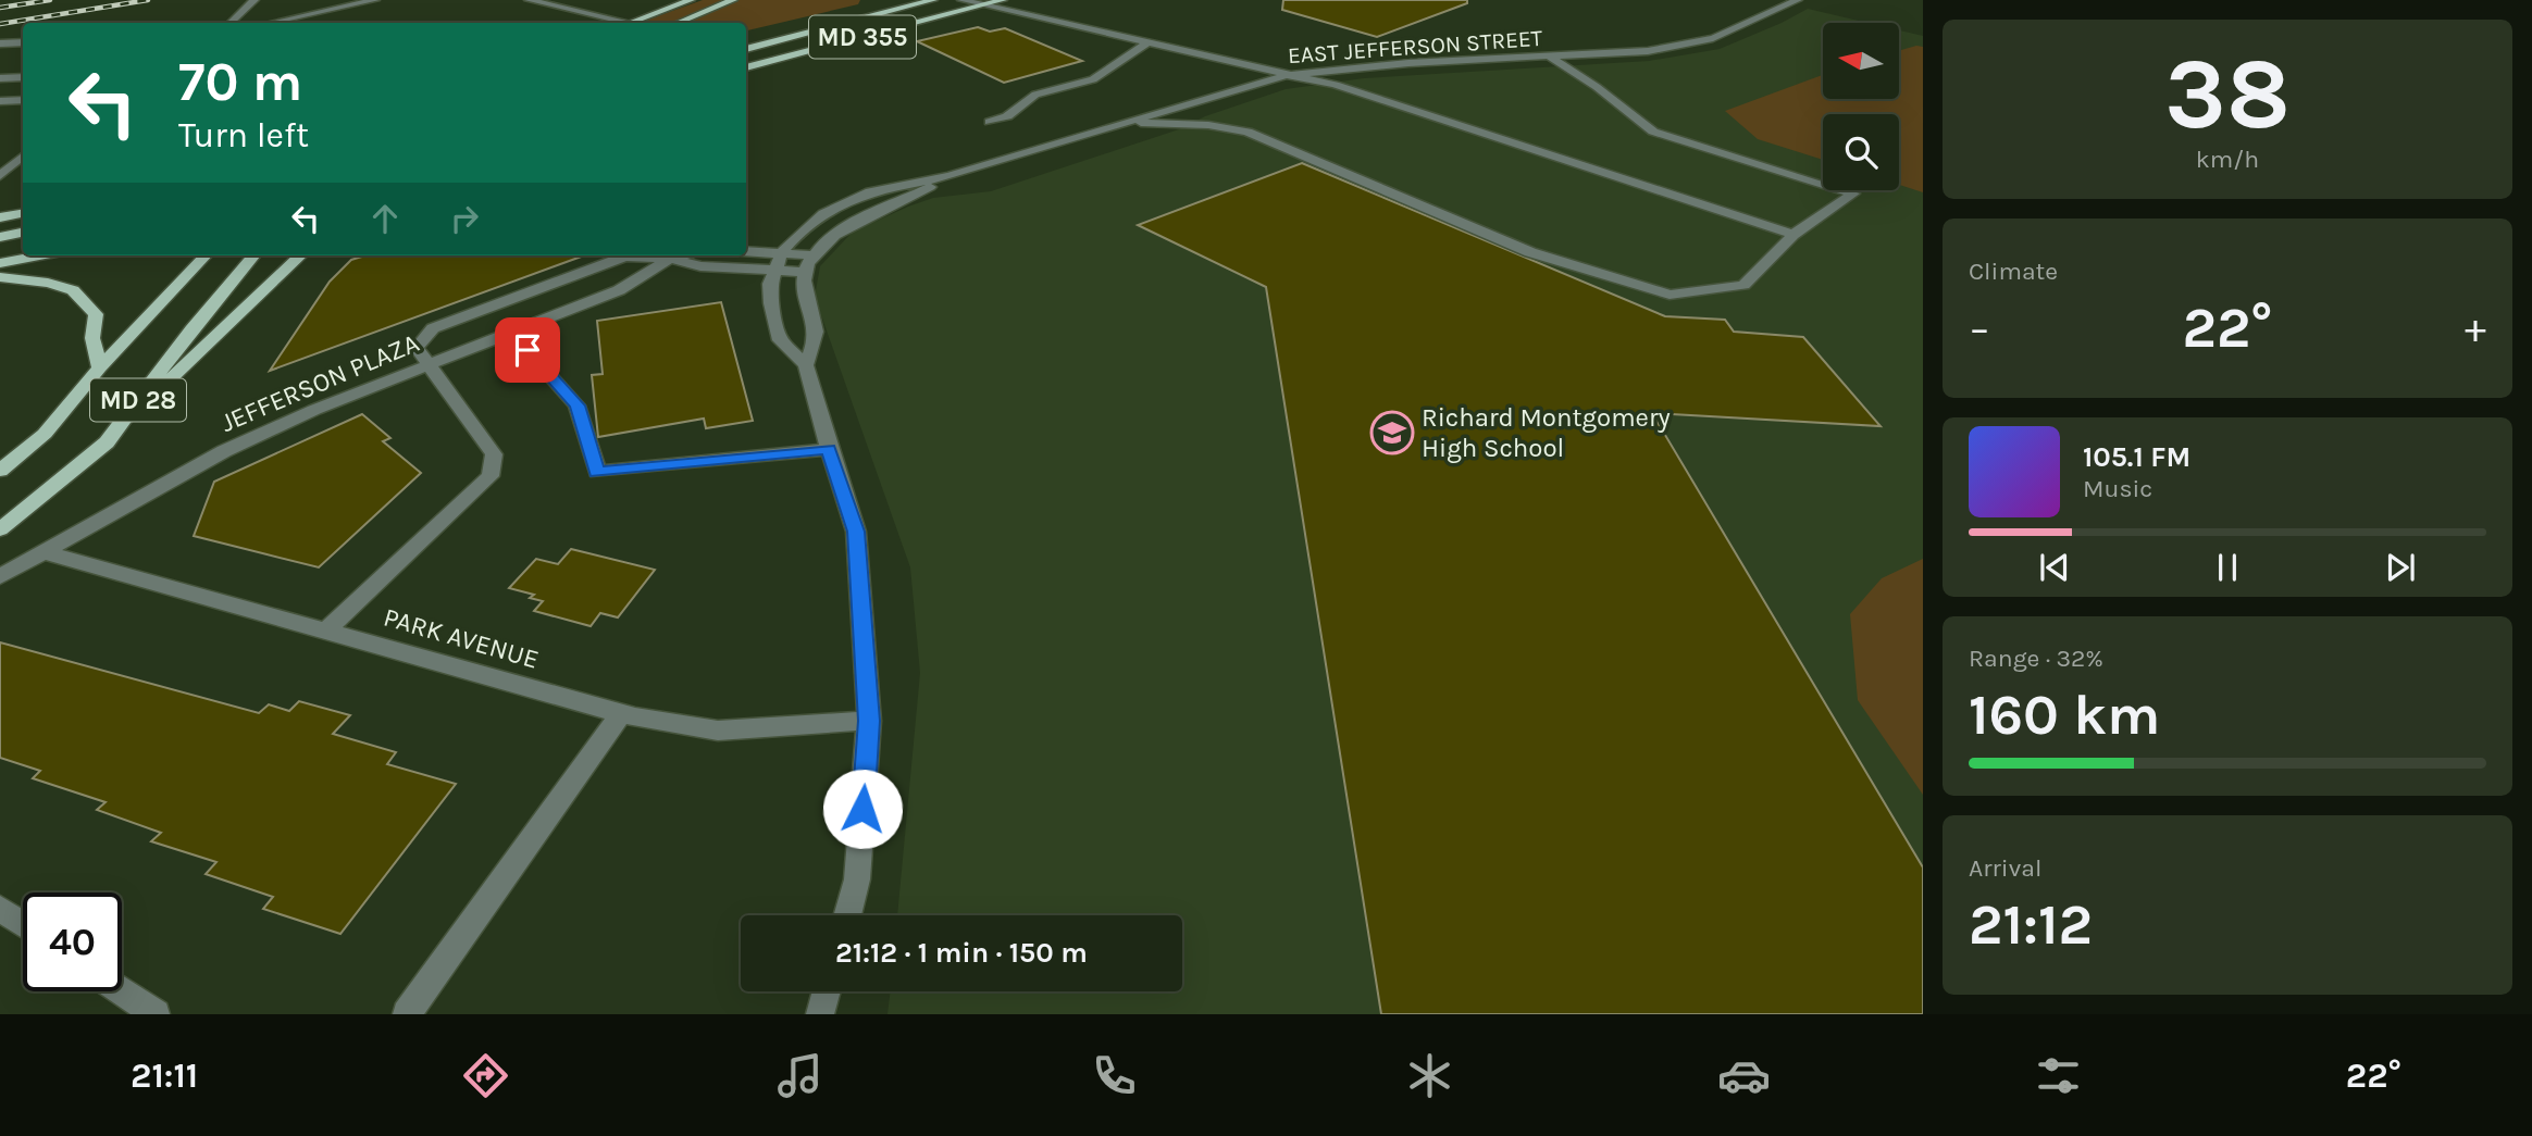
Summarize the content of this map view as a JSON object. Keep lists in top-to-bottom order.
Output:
{
  "streets": {
    "main road": ["MD 355", "MD 28"],
    "street": ["EAST JEFFERSON STREET", "JEFFERSON PLAZA", "PARK AVENUE"]
  },
  "crossings": [
    ["JEFFERSON PLAZA", "PARK AVENUE"]
  ],
  "places": {
    "school or university": ["Richard Montgomery High School"]
  },
  "north": "left",
  "page": {
    "tile": [
      ["38", "km/h"],
      "Climate",
      ["Range · 32%", "160 km"],
      ["Arrival", "21:12"]
    ],
    "turn": ["70 m", "Turn left"],
    "heat": ["−", "22°", "+"],
    "song": ["105.1 FM", "Music"],
    "limit": "40",
    "trip": "21:12 · 1 min · 150 m",
    "tabs": ["21:11", "22°"]
  }
}
